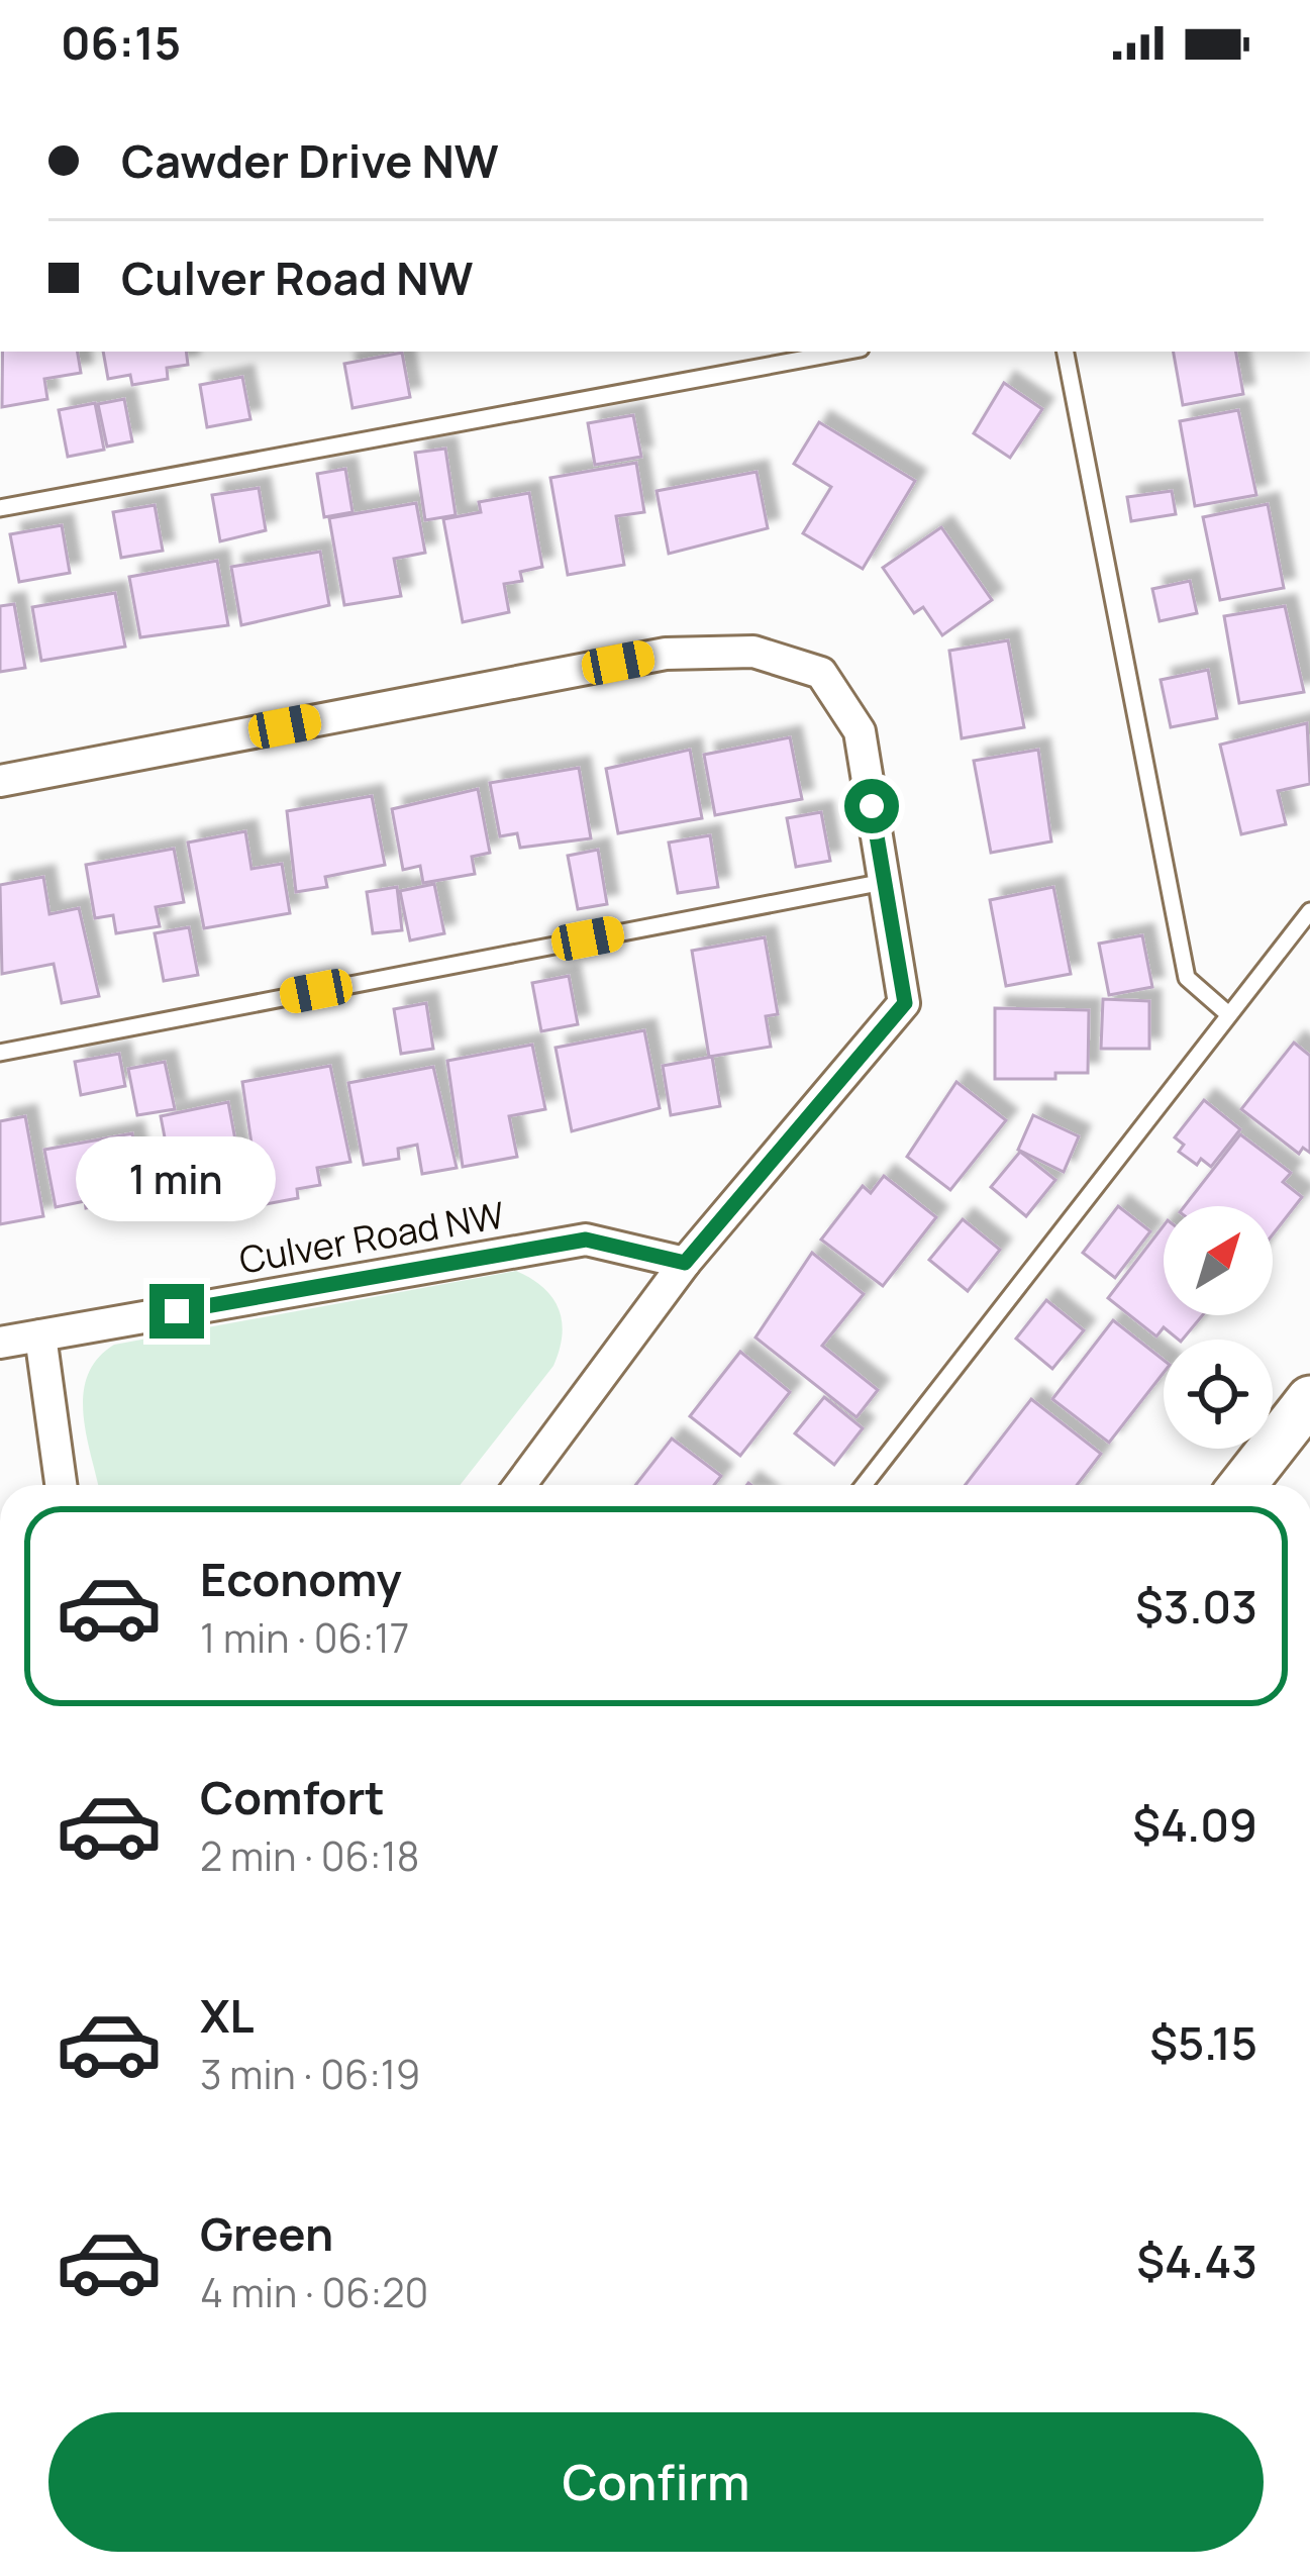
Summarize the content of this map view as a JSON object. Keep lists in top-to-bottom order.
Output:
{
  "streets": {
    "street": ["Culver Road NW"]
  },
  "north": "top right",
  "page": {
    "status": "06:15",
    "banner": ["Cawder Drive NW", "Culver Road NW"],
    "bubble": "1 min",
    "list": [
      {
        "name": "Economy",
        "note": "1 min · 06:17",
        "value": "$3.03"
      },
      {
        "name": "Comfort",
        "note": "2 min · 06:18",
        "value": "$4.09"
      },
      {
        "name": "XL",
        "note": "3 min · 06:19",
        "value": "$5.15"
      },
      {
        "name": "Green",
        "note": "4 min · 06:20",
        "value": "$4.43"
      }
    ],
    "buttons": "Confirm"
  }
}
